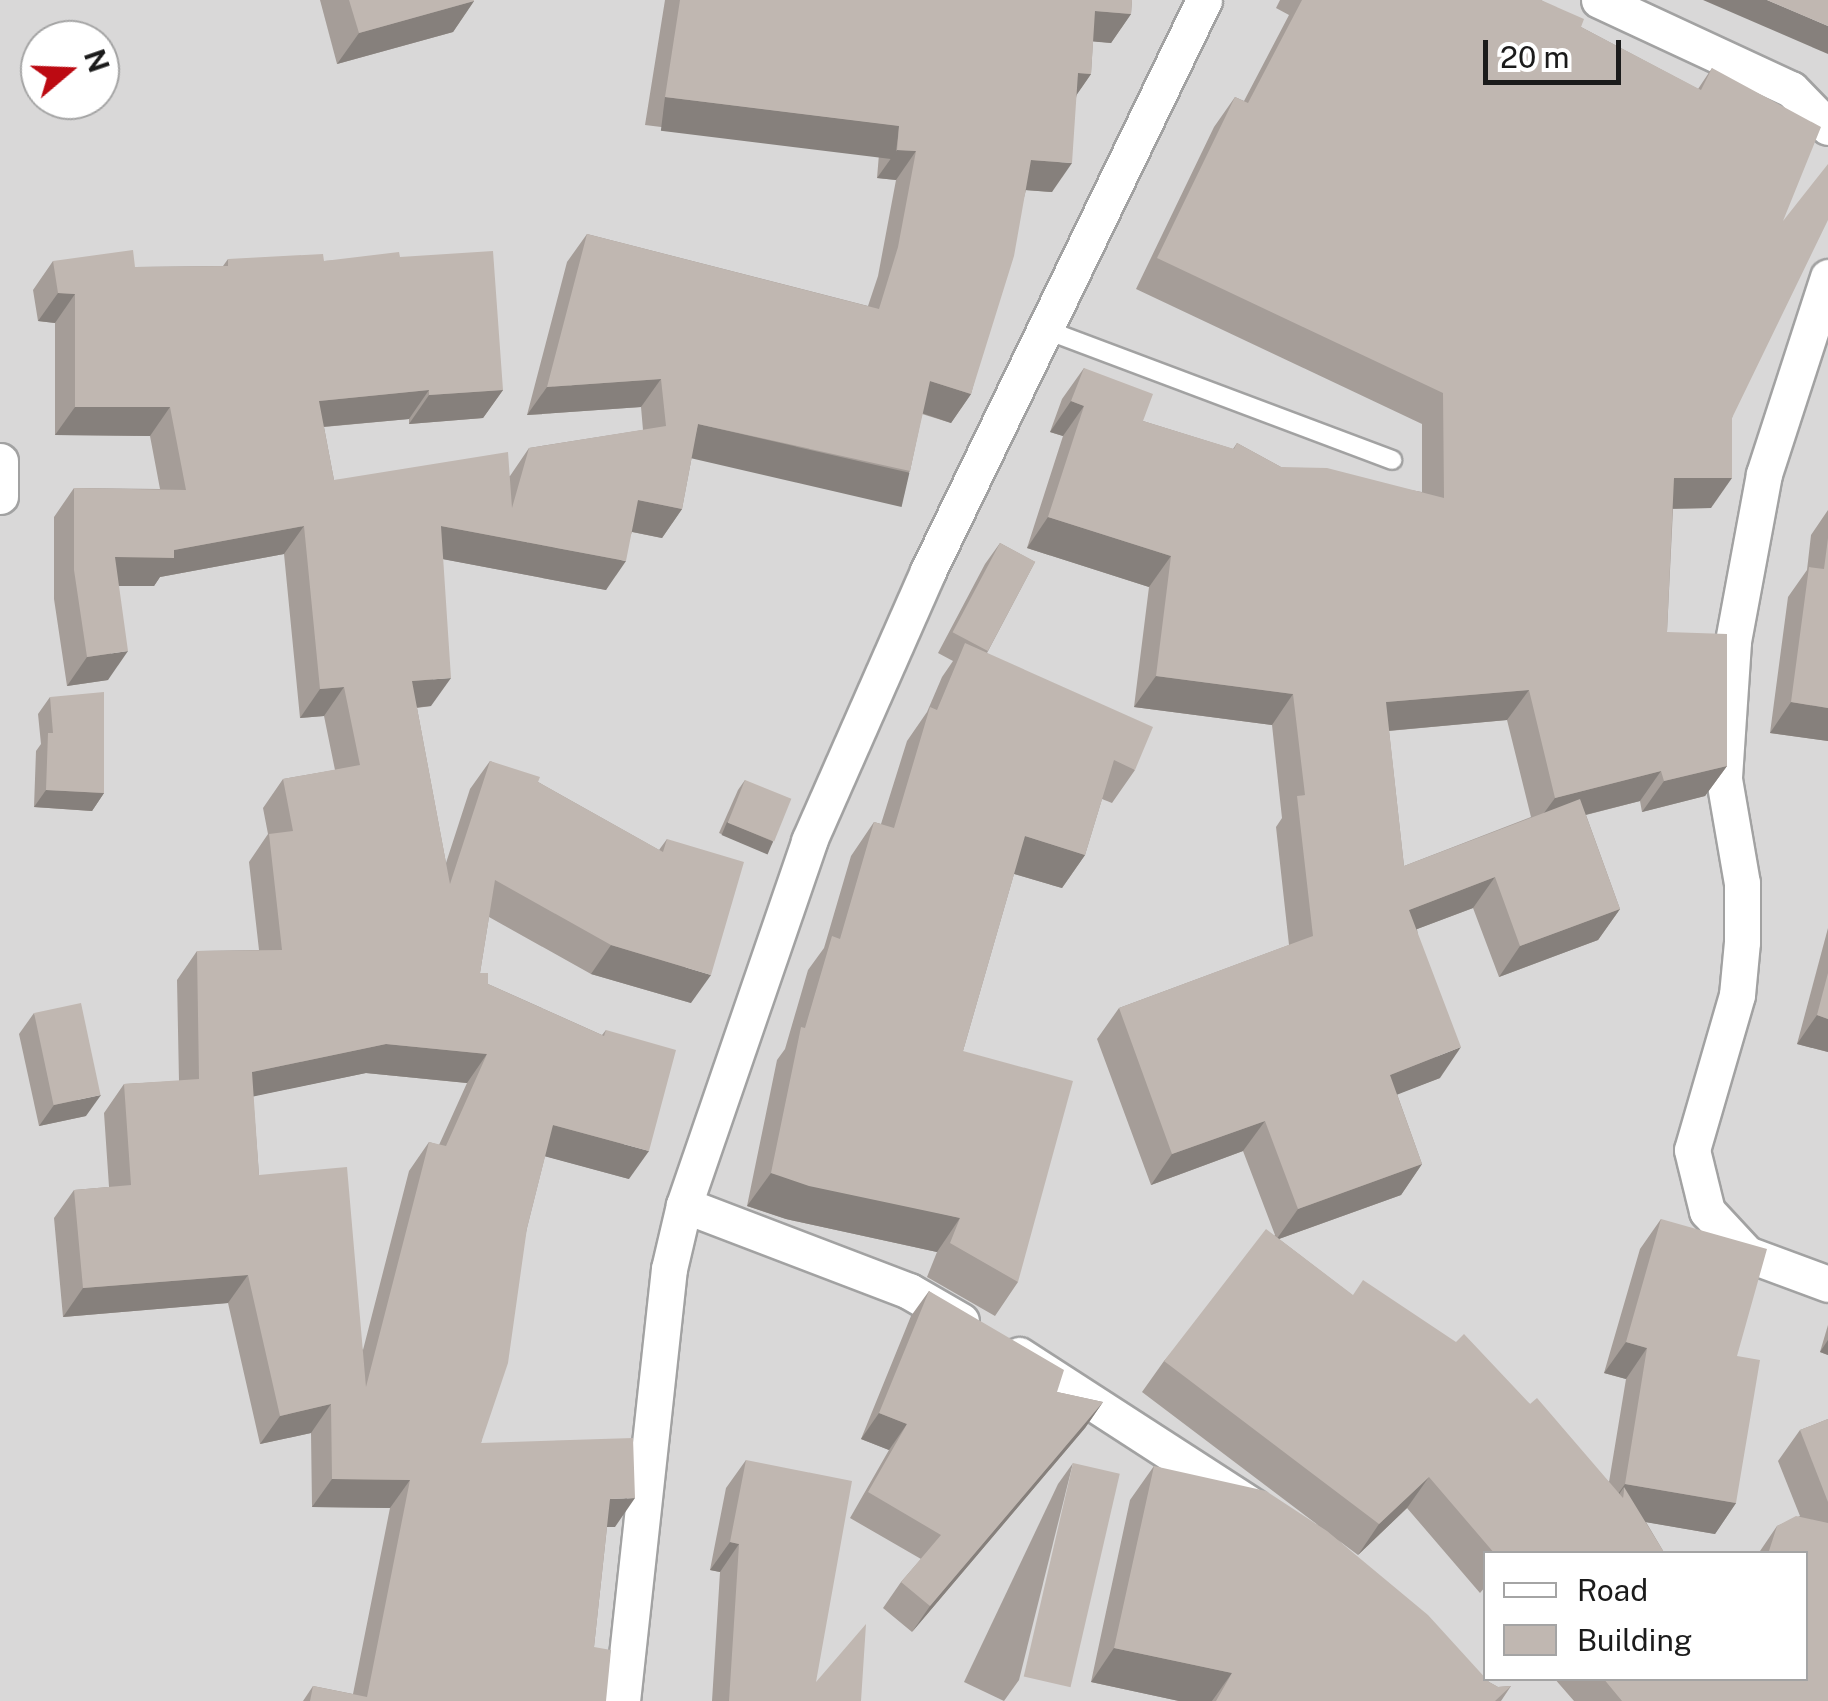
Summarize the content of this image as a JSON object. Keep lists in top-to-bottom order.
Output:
{
  "legend": ["Road", "Building"],
  "scale_bar": "20 m",
  "north": "right"
}
